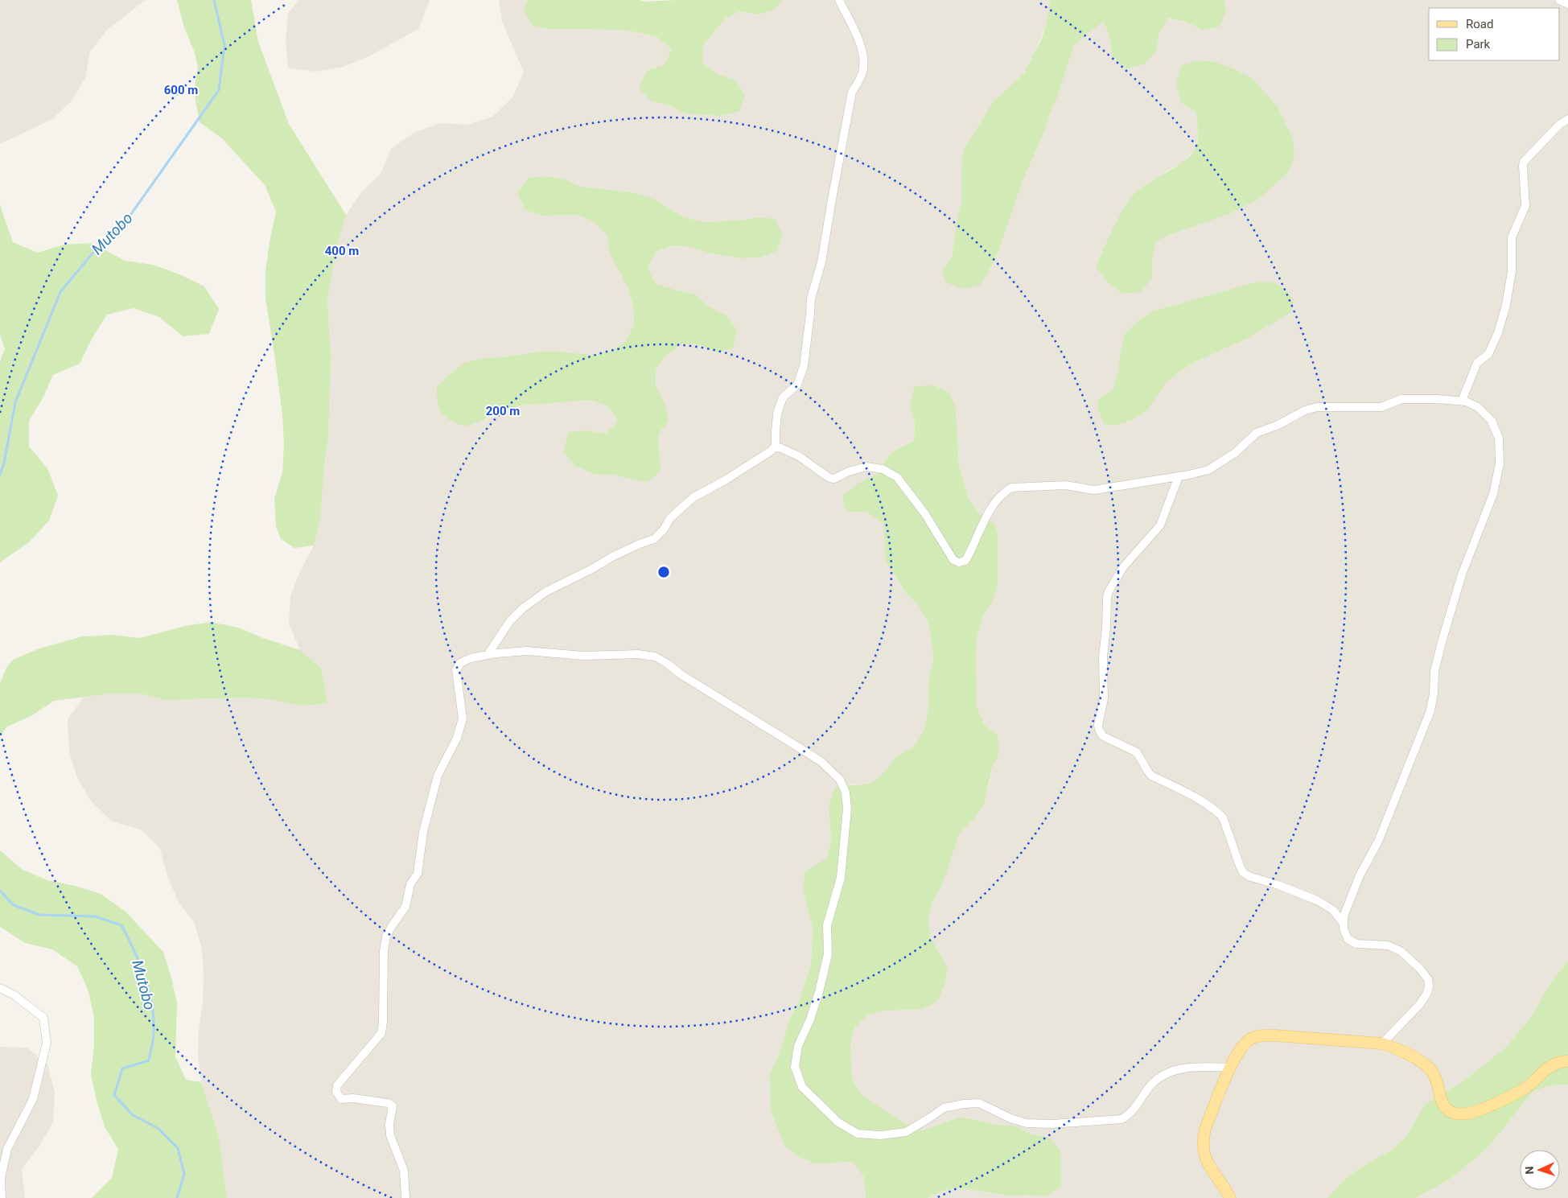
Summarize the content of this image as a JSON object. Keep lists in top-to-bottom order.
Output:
{
  "water": ["Mutobo"],
  "legend": ["Road", "Park"],
  "north": "left",
  "rings": ["600 m", "400 m", "200 m"]
}
